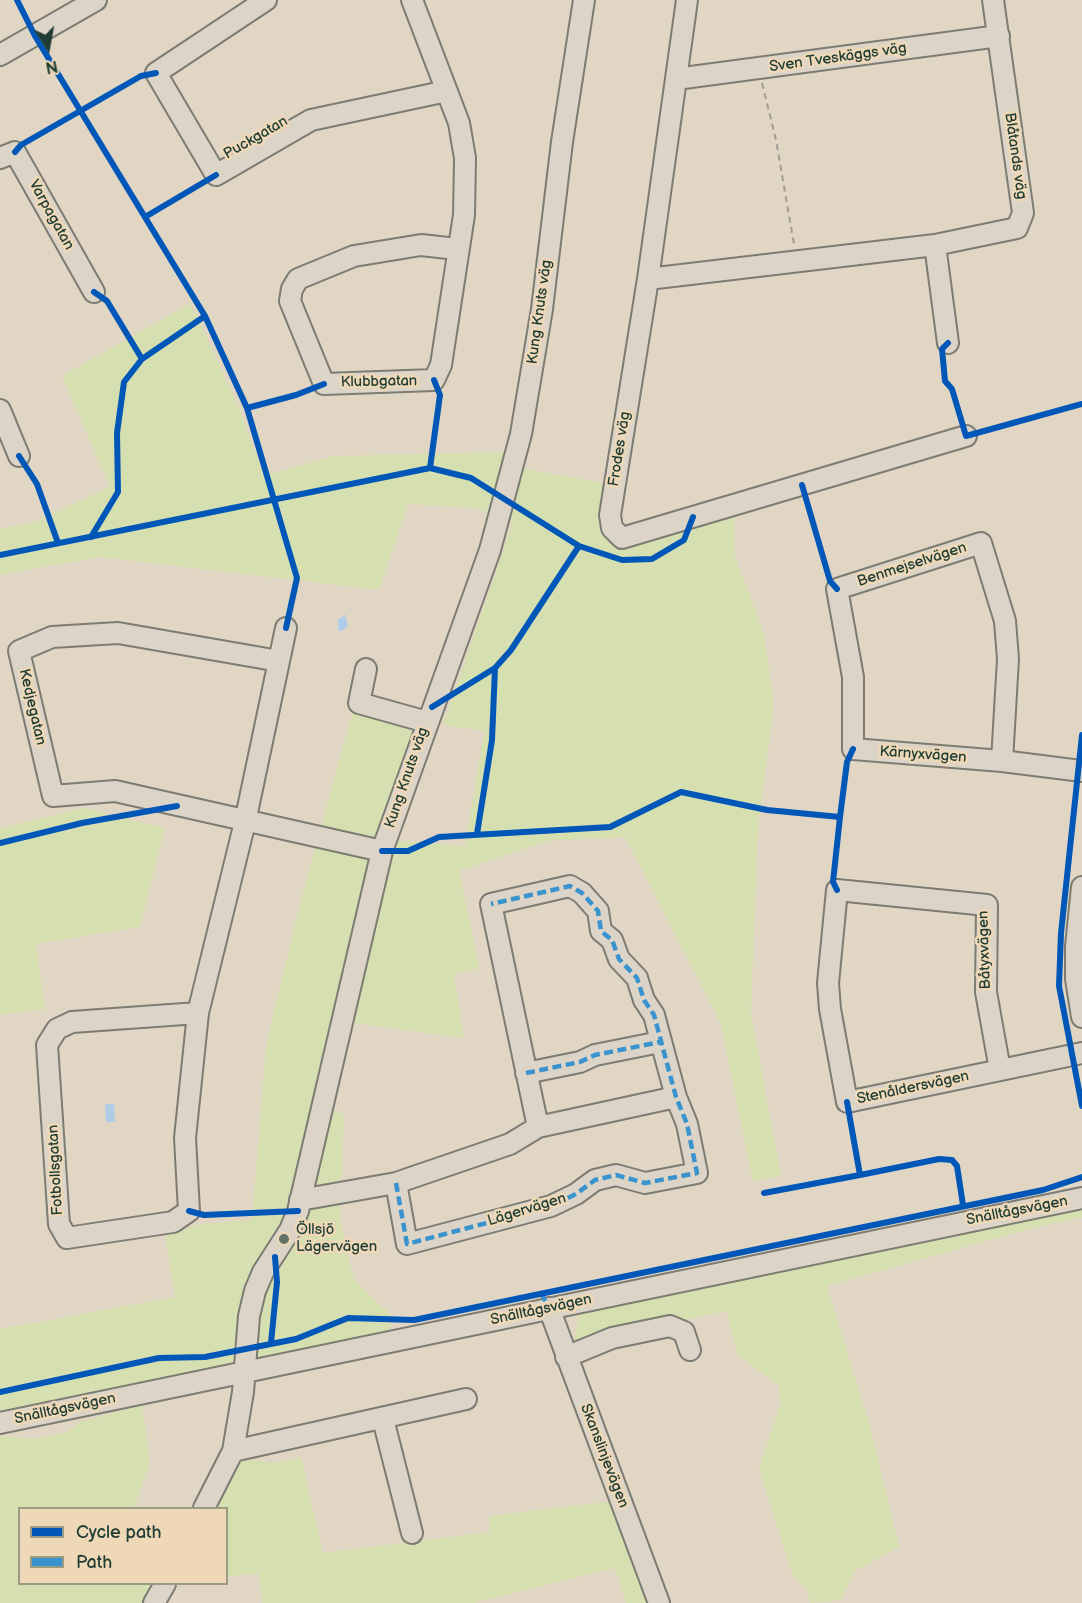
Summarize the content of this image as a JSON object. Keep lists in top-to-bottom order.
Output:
{
  "streets": {
    "street": [
      "Sven Tveskäggs väg",
      "Puckgatan",
      "Blåtands väg",
      "Varpagatan",
      "Kung Knuts väg",
      "Klubbgatan",
      "Frodes väg",
      "Benmejselvägen",
      "Kedjegatan",
      "Kärnyxvägen",
      "Båtyxvägen",
      "Stenåldersvägen",
      "Fotbollsgatan",
      "Lägervägen",
      "Snälltågsvägen",
      "Skanslinjevägen"
    ]
  },
  "crossings": [
    ["Sven Tveskäggs väg", "Blåtands väg"],
    ["Sven Tveskäggs väg", "Frodes väg"],
    ["Puckgatan", "Klubbgatan"],
    ["Blåtands väg", "Frodes väg"],
    ["Kung Knuts väg", "Kedjegatan"],
    ["Kung Knuts väg", "Snälltågsvägen"],
    ["Benmejselvägen", "Kärnyxvägen"],
    ["Kedjegatan", "Fotbollsgatan"],
    ["Båtyxvägen", "Stenåldersvägen"],
    ["Snälltågsvägen", "Skanslinjevägen"]
  ],
  "places": ["Öllsjö Lägervägen"],
  "legend": ["Cycle path", "Path"],
  "north": "bottom"
}
